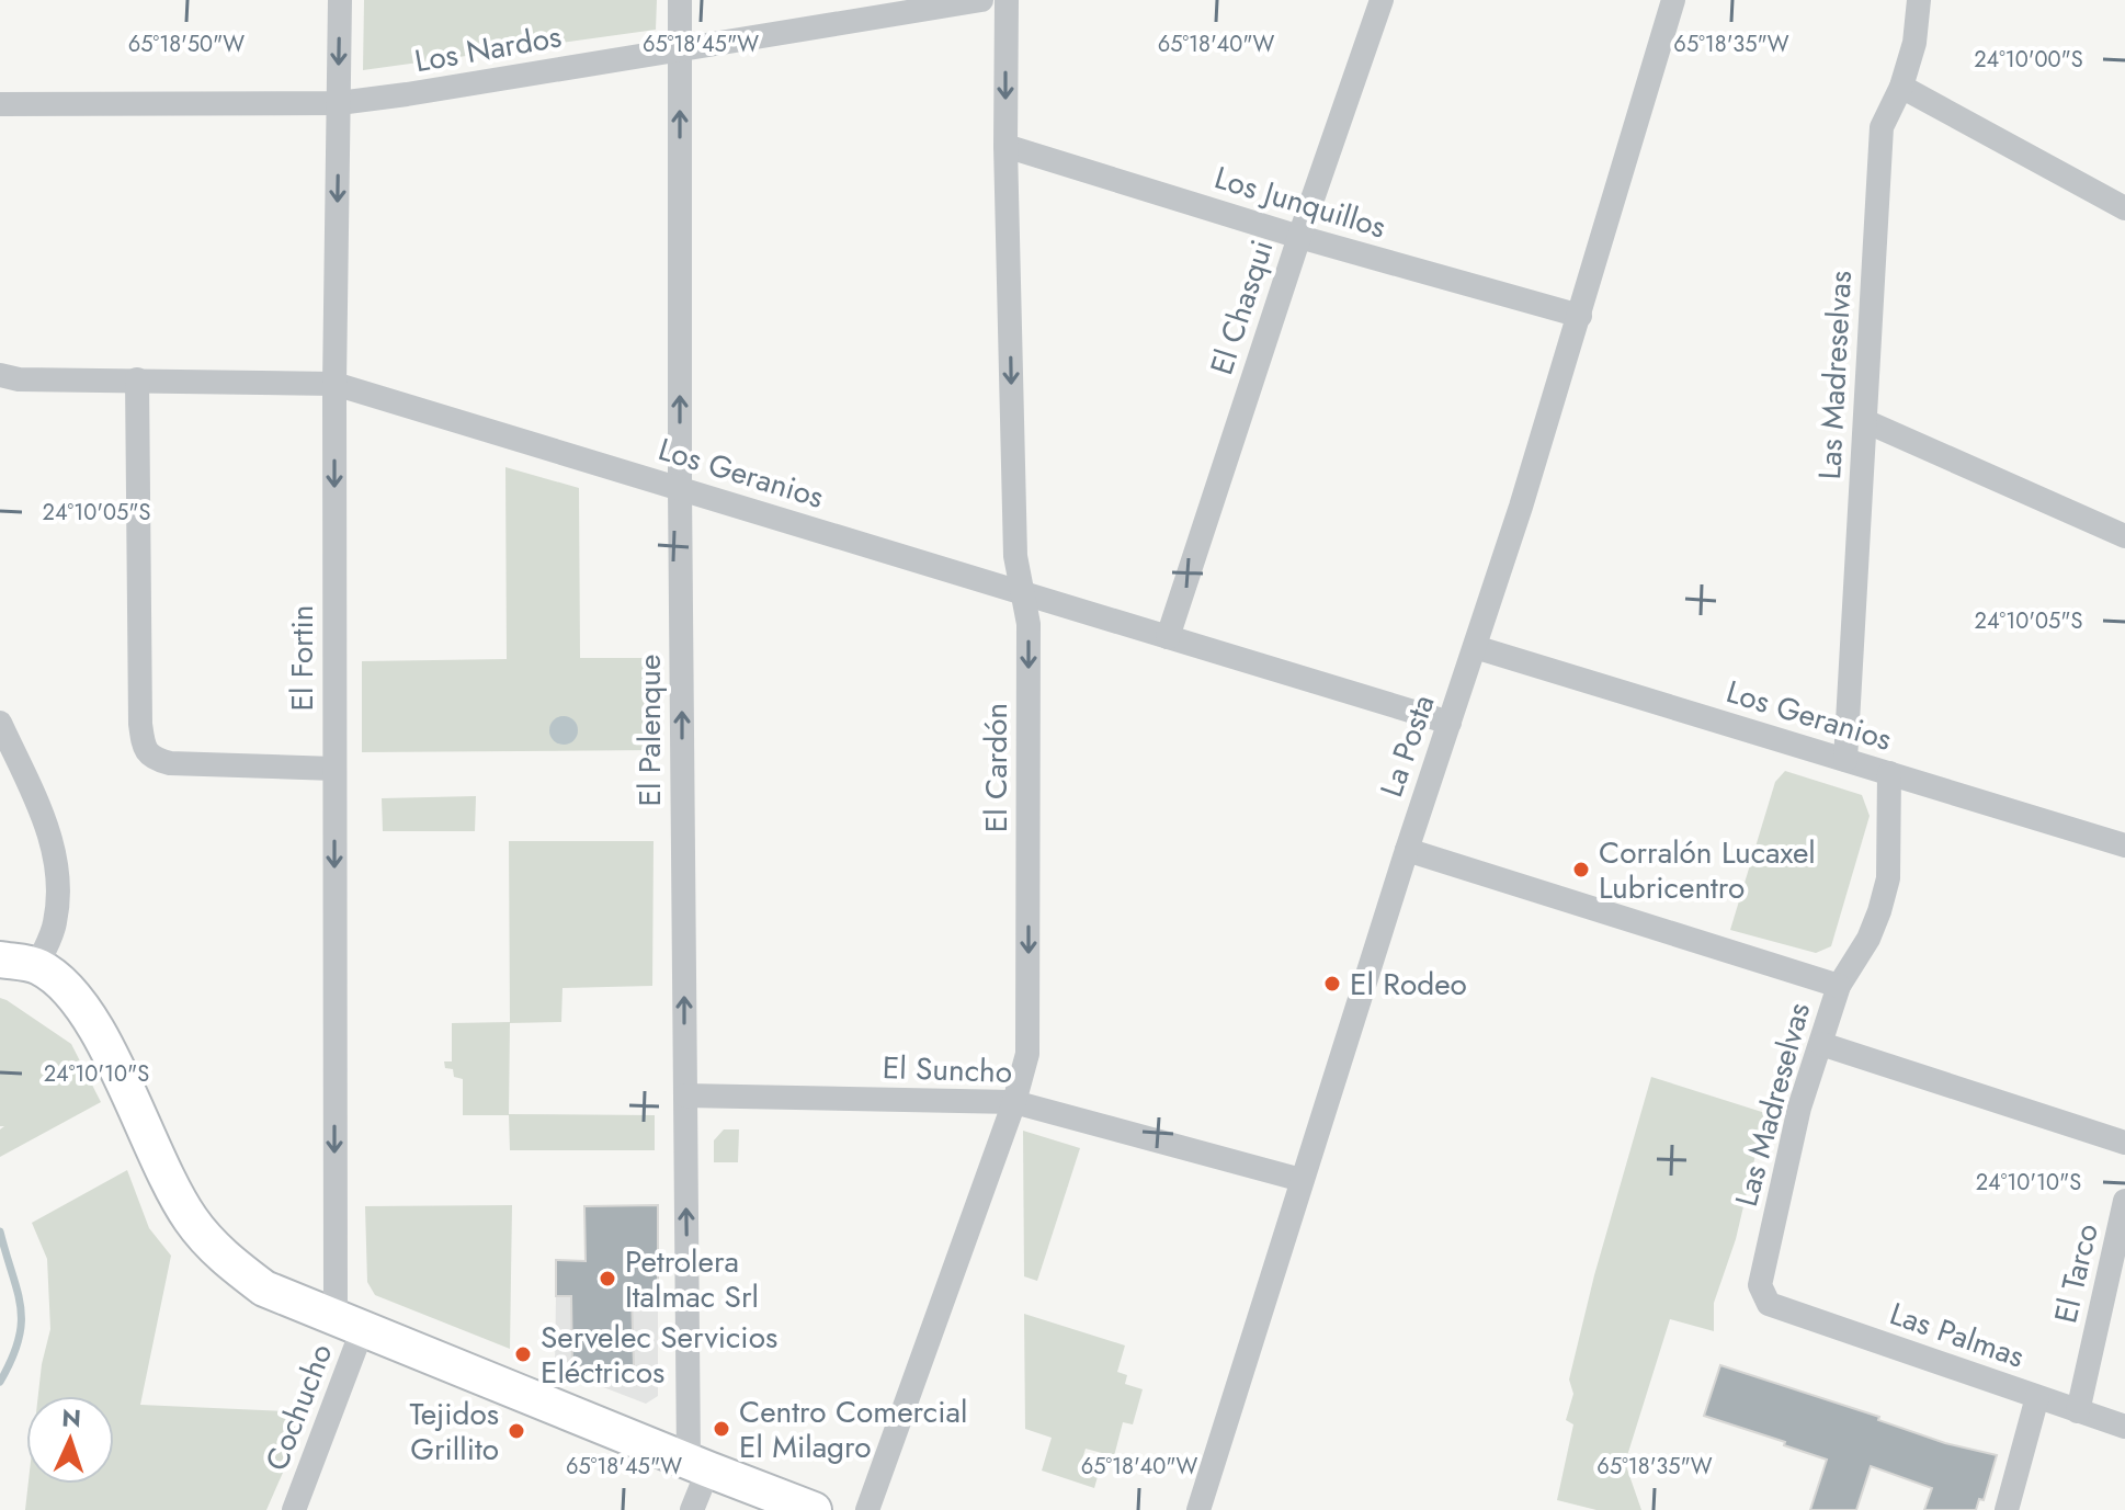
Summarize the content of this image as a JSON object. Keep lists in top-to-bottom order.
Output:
{
  "streets": {
    "street": [
      "Los Nardos",
      "Los Junquillos",
      "El Chasqui",
      "Las Madreselvas",
      "Los Geranios",
      "El Fortin",
      "El Palenque",
      "La Posta",
      "El Cardón",
      "El Suncho",
      "El Tarco",
      "Las Palmas",
      "Cochucho"
    ]
  },
  "crossings": [
    ["Los Nardos", "El Fortin"],
    ["Los Nardos", "El Palenque"],
    ["Los Junquillos", "El Chasqui"],
    ["Los Junquillos", "La Posta"],
    ["Los Junquillos", "El Cardón"],
    ["El Chasqui", "Los Geranios"],
    ["Las Madreselvas", "Los Geranios"],
    ["Las Madreselvas", "Las Palmas"],
    ["Los Geranios", "El Fortin"],
    ["Los Geranios", "El Palenque"],
    ["Los Geranios", "La Posta"],
    ["Los Geranios", "El Cardón"],
    ["El Fortin", "Cochucho"],
    ["El Palenque", "El Suncho"],
    ["La Posta", "El Suncho"],
    ["El Cardón", "El Suncho"],
    ["El Tarco", "Las Palmas"]
  ],
  "one_way": ["El Fortin", "El Palenque", "El Cardón"],
  "places": [
    "Corralón Lucaxel Lubricentro",
    "El Rodeo",
    "Petrolera Italmac Srl",
    "Servelec Servicios Eléctricos",
    "Centro Comercial El Milagro",
    "Tejidos Grillito"
  ],
  "north": "top",
  "coordinates": [
    "65°18'50\"W",
    "65°18'45\"W",
    "65°18'40\"W",
    "65°18'35\"W",
    "24°10'00\"S",
    "24°10'05\"S",
    "24°10'10\"S"
  ]
}
